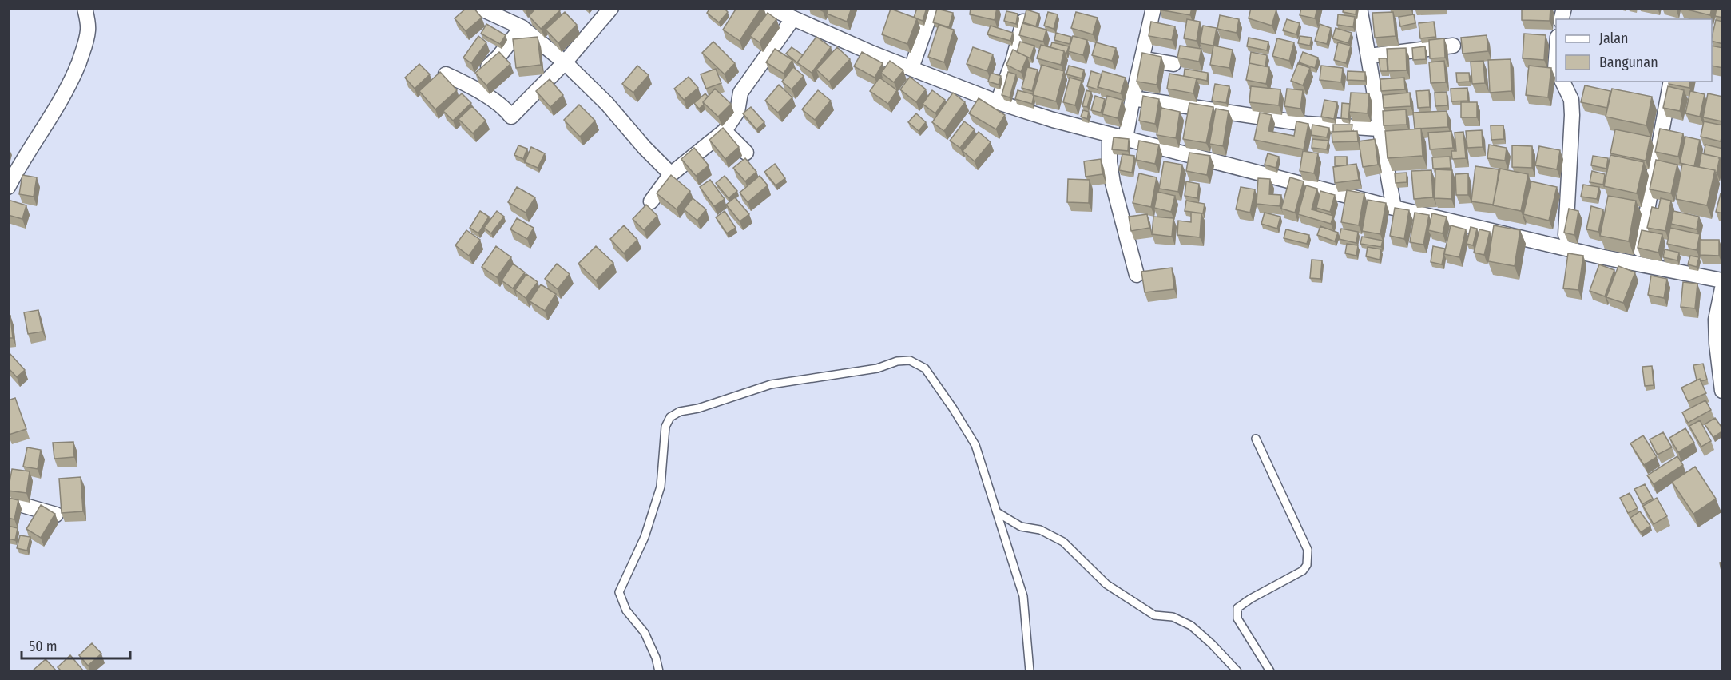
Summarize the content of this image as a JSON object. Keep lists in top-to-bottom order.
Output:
{
  "legend": ["Jalan", "Bangunan"],
  "scale_bar": "50 m"
}
